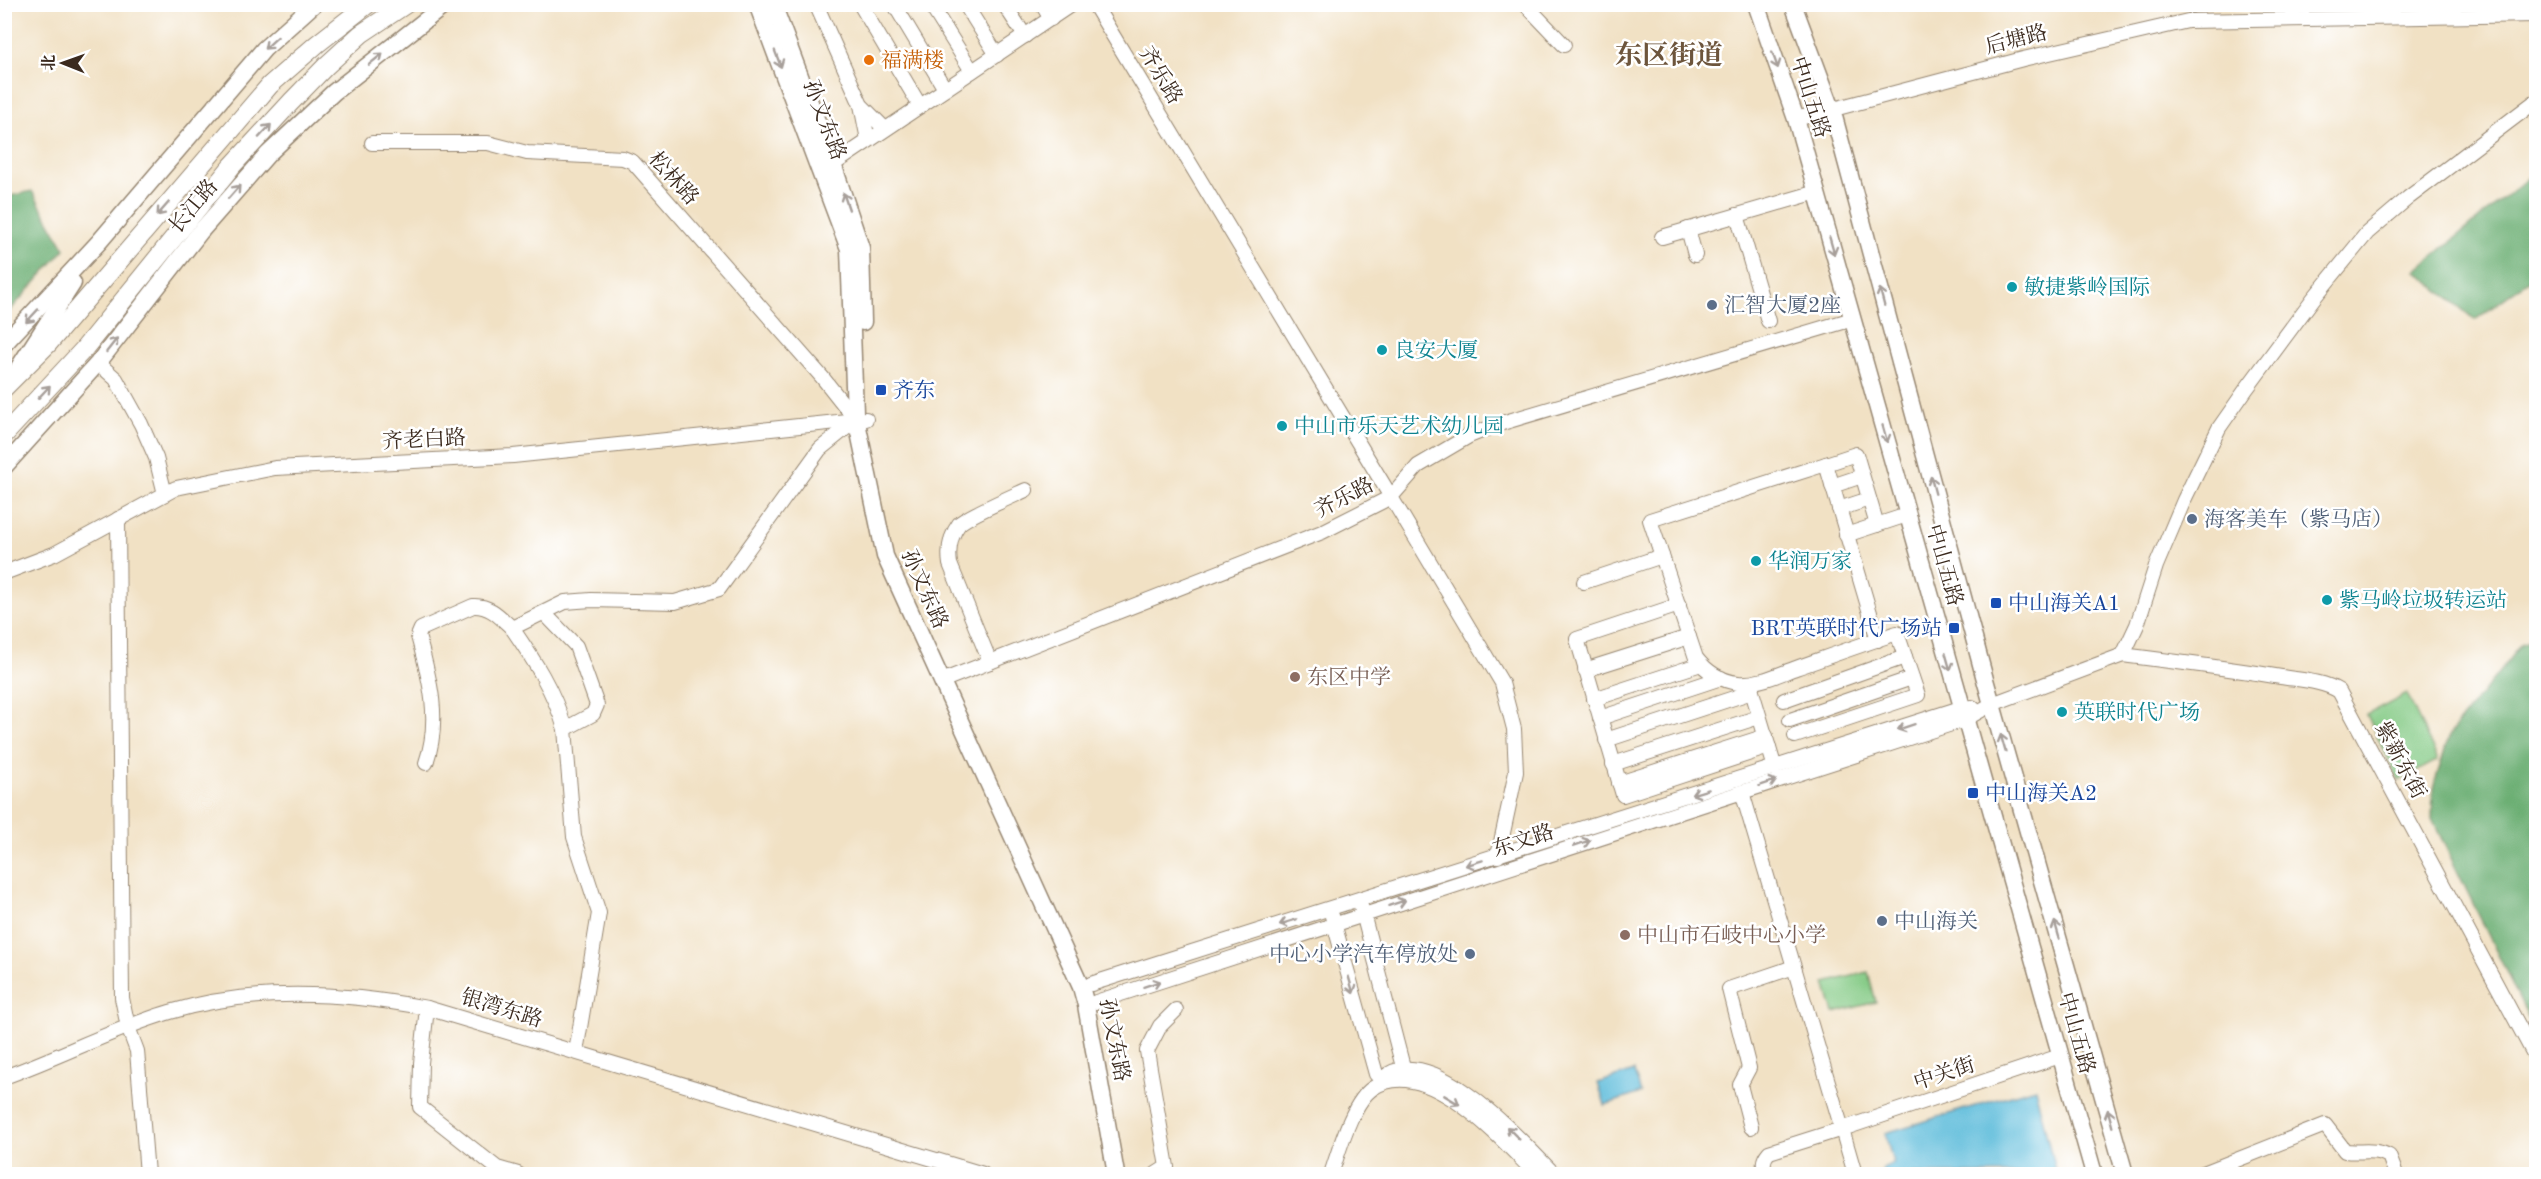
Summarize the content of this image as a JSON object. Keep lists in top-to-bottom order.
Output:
{
  "streets": {
    "highway": ["长江路"],
    "main road": ["中山五路", "孙文东路"],
    "street": [
      "后塘路",
      "齐乐路",
      "松林路",
      "齐老白路",
      "紫新东街",
      "东文路",
      "银湾东路",
      "中关街"
    ]
  },
  "crossings": [
    ["后塘路", "中山五路"],
    ["齐乐路", "孙文东路"],
    ["中山五路", "东文路"],
    ["中山五路", "中关街"],
    ["孙文东路", "松林路"],
    ["孙文东路", "齐老白路"],
    ["孙文东路", "东文路"],
    ["松林路", "齐老白路"]
  ],
  "districts": ["东区街道"],
  "places": {
    "other": [
      "福满楼",
      "敏捷紫岭国际",
      "汇智大厦2座",
      "良安大厦",
      "中山市乐天艺术幼儿园",
      "海客美车（紫马店）",
      "华润万家",
      "紫马岭垃圾转运站",
      "东区中学",
      "英联时代广场",
      "中山海关",
      "中山市石岐中心小学",
      "中心小学汽车停放处"
    ],
    "transit": [
      "齐东",
      "中山海关A1",
      "BRT英联时代广场站",
      "中山海关A2"
    ]
  },
  "north": "left"
}
